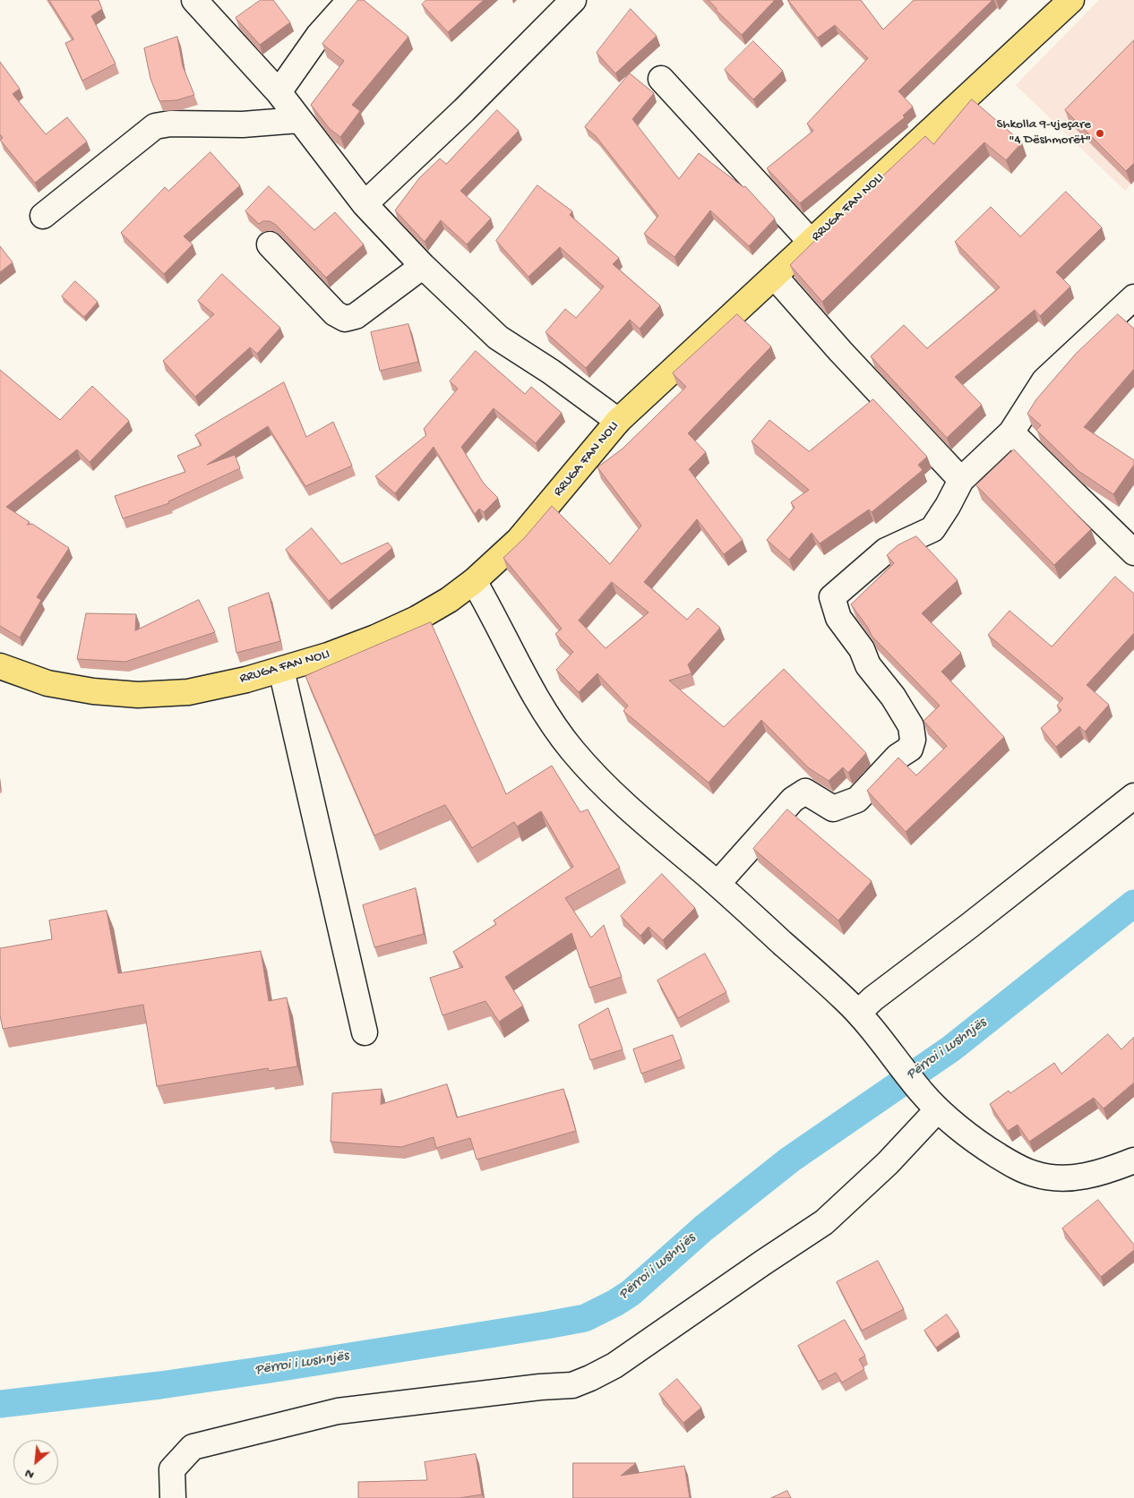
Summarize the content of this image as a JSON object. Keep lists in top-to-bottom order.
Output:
{
  "streets": {
    "main road": ["RRUGA FAN NOLI"]
  },
  "water": ["Përroi i Lushnjës"],
  "places": ["Shkolla 9-vjeçare \"4 Dëshmorët\""],
  "north": "bottom left"
}
